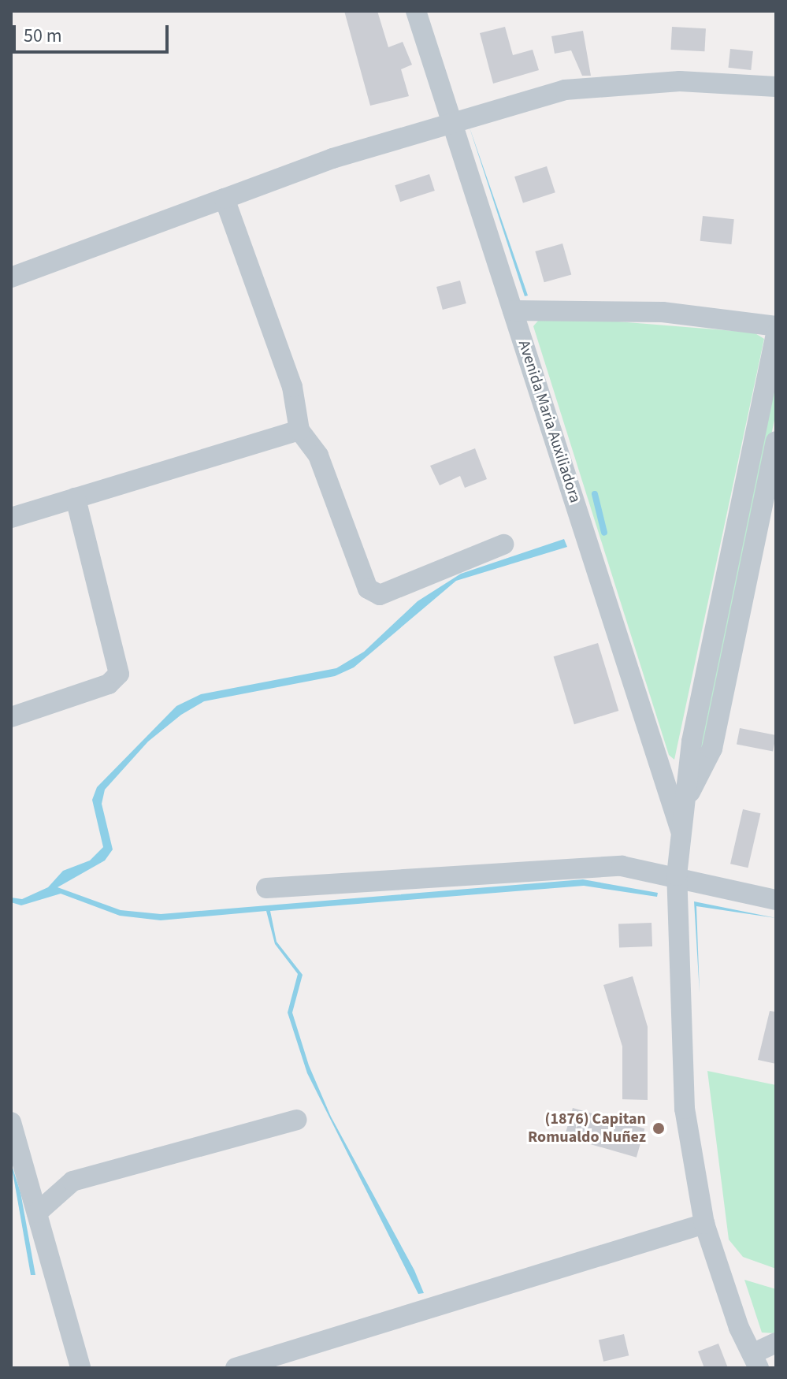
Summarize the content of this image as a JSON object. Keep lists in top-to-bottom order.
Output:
{
  "streets": {
    "street": ["Avenida Maria Auxiliadora"]
  },
  "places": ["(1876) Capitan Romualdo Nuñez"],
  "scale_bar": "50 m"
}
